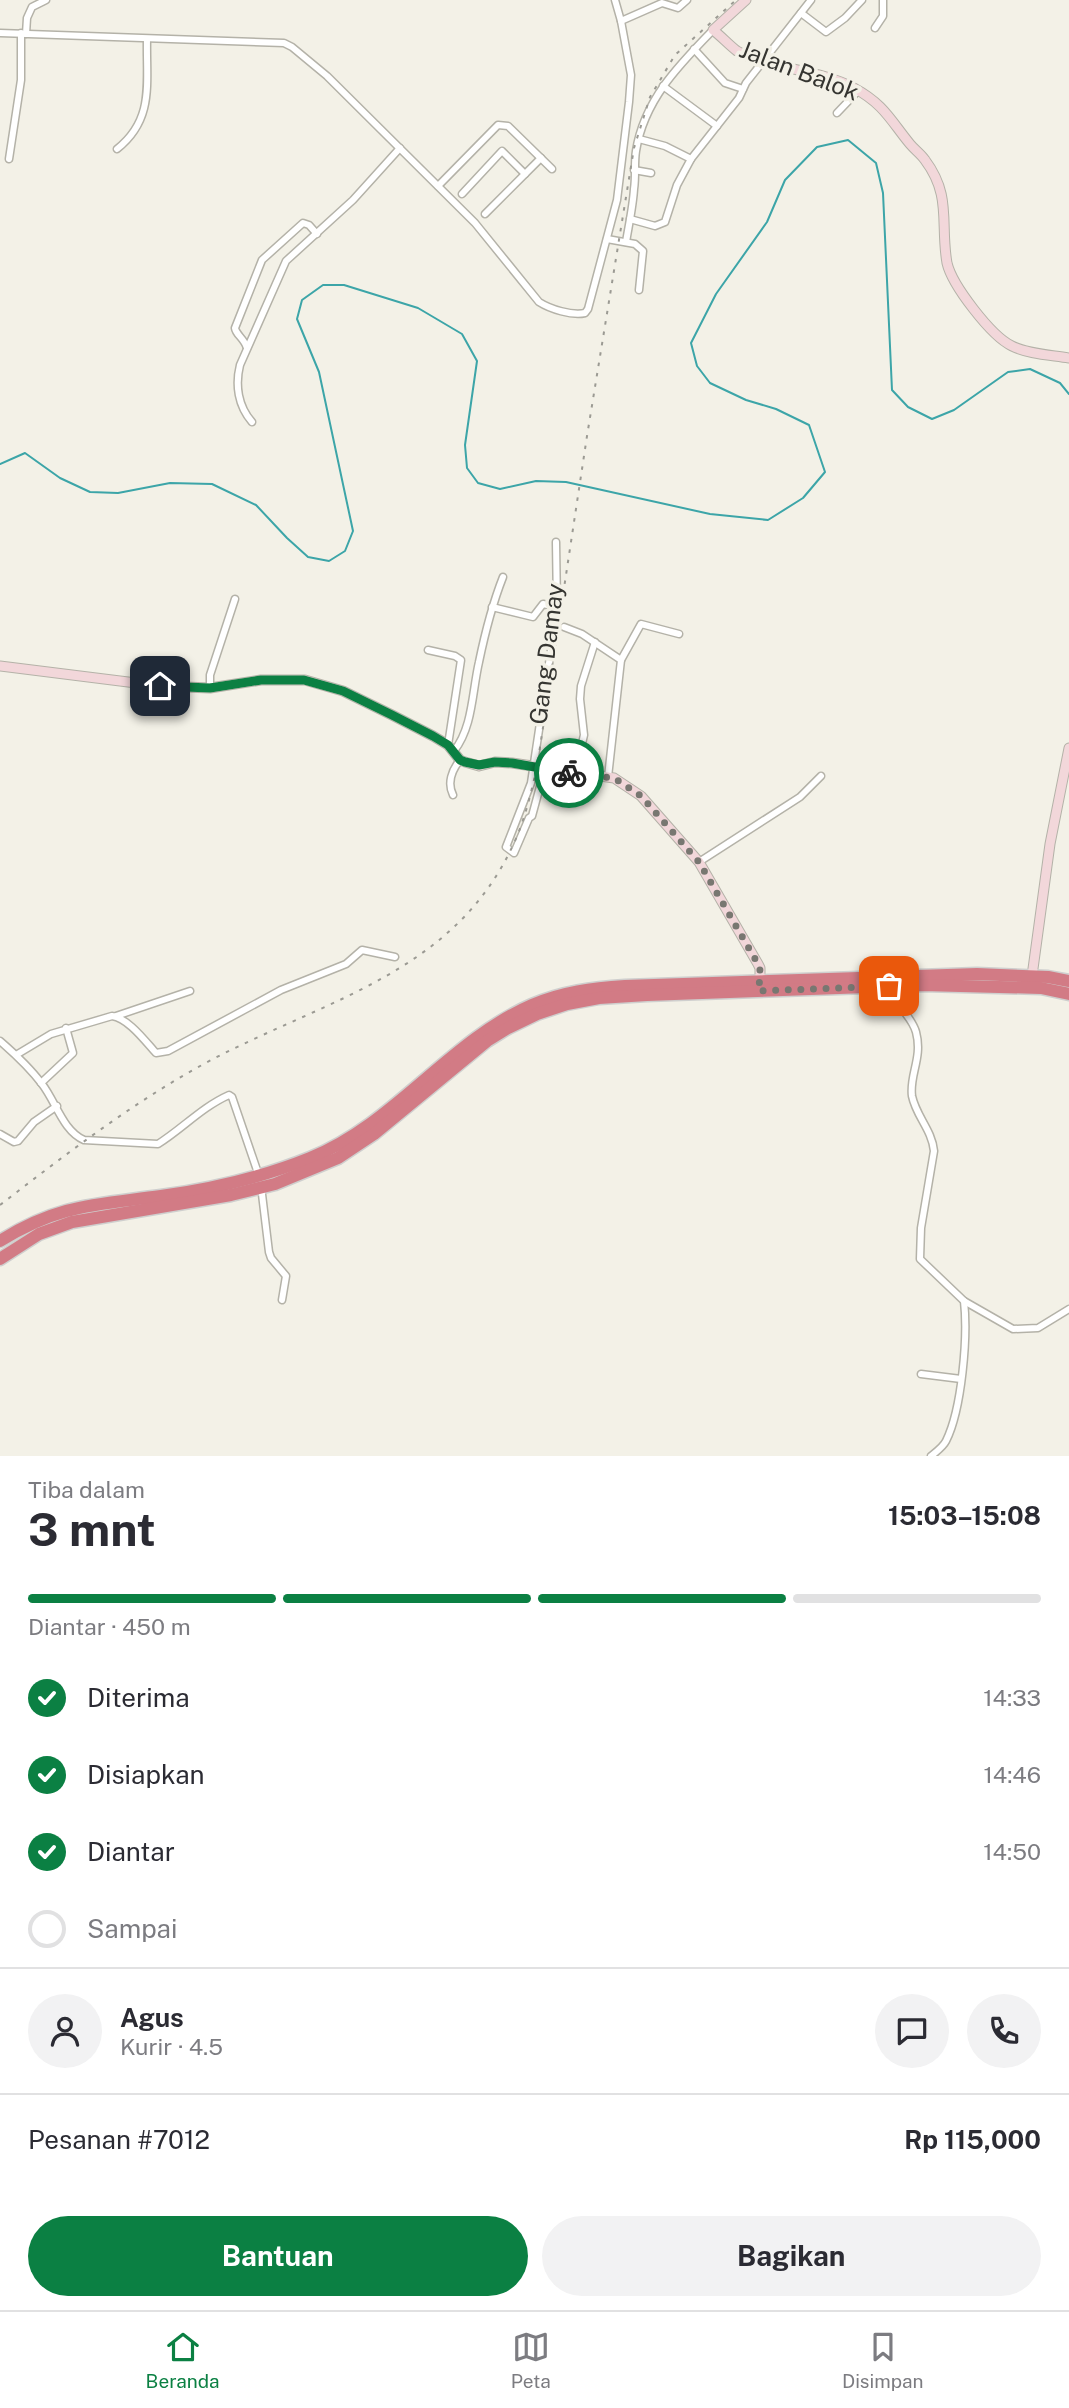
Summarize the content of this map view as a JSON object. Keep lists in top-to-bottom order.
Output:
{
  "streets": {
    "street": ["Jalan Balok", "Gang Damay"]
  },
  "page": {
    "heading": ["3 mnt", "Tiba dalam", "15:03–15:08"],
    "panel": [
      "Agus",
      "Kurir · 4.5",
      "Pesanan #7012",
      "Rp 115,000"
    ],
    "bar": "Diantar · 450 m",
    "list": [
      ["Diterima", "14:33"],
      ["Disiapkan", "14:46"],
      ["Diantar", "14:50"],
      "Sampai"
    ],
    "buttons": ["Bantuan", "Bagikan"],
    "tabs": ["Beranda", "Peta", "Disimpan"]
  }
}
